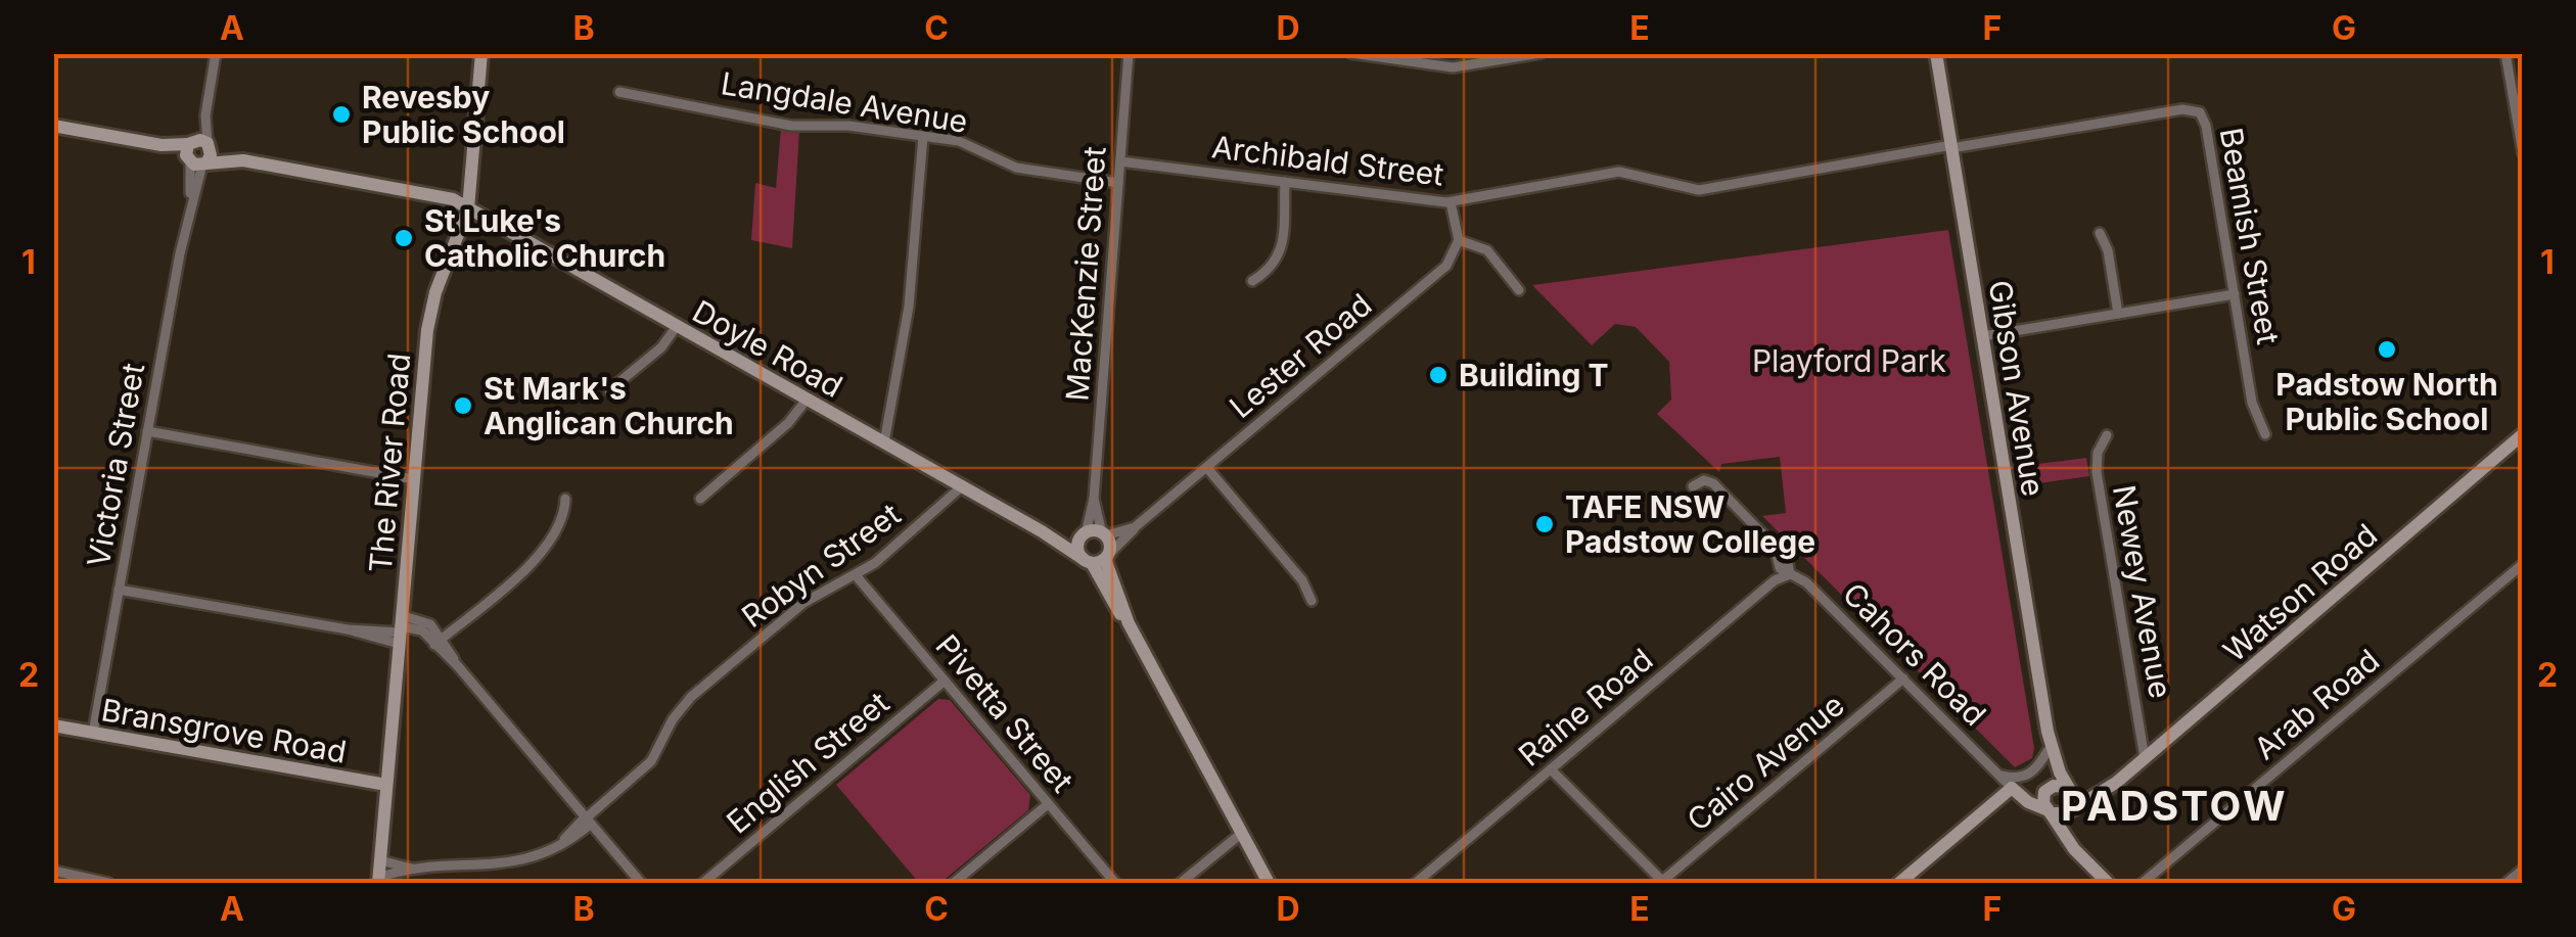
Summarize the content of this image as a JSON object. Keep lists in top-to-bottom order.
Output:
{
  "streets": {
    "main road": [
      "Doyle Road",
      "Gibson Avenue",
      "The River Road",
      "Watson Road",
      "Cahors Road",
      "Bransgrove Road"
    ],
    "street": [
      "Langdale Avenue",
      "Archibald Street",
      "Beamish Street",
      "MacKenzie Street",
      "Lester Road",
      "Victoria Street",
      "Robyn Street",
      "Newey Avenue",
      "Arab Road",
      "Raine Road",
      "Pivetta Street",
      "English Street",
      "Cairo Avenue"
    ]
  },
  "crossings": [
    ["Langdale Avenue", "MacKenzie Street"],
    ["Archibald Street", "Beamish Street"],
    ["Archibald Street", "MacKenzie Street"],
    ["Archibald Street", "Gibson Avenue"],
    ["Beamish Street", "Gibson Avenue"],
    ["MacKenzie Street", "Doyle Road"],
    ["MacKenzie Street", "Lester Road"],
    ["Doyle Road", "Lester Road"],
    ["Doyle Road", "The River Road"],
    ["Doyle Road", "Robyn Street"],
    ["Gibson Avenue", "Cahors Road"],
    ["The River Road", "Bransgrove Road"],
    ["Victoria Street", "Bransgrove Road"],
    ["Robyn Street", "Pivetta Street"],
    ["Newey Avenue", "Watson Road"],
    ["Cahors Road", "Raine Road"],
    ["Cahors Road", "Cairo Avenue"],
    ["Pivetta Street", "English Street"]
  ],
  "districts": ["PADSTOW"],
  "parks": ["Playford Park"],
  "places": [
    "Revesby Public School",
    "St Luke's Catholic Church",
    "Padstow North Public School",
    "Building T",
    "St Mark's Anglican Church",
    "TAFE NSW Padstow College"
  ],
  "grid": {
    "columns": [
      "A",
      "B",
      "C",
      "D",
      "E",
      "F",
      "G"
    ],
    "rows": ["1", "2"]
  }
}
